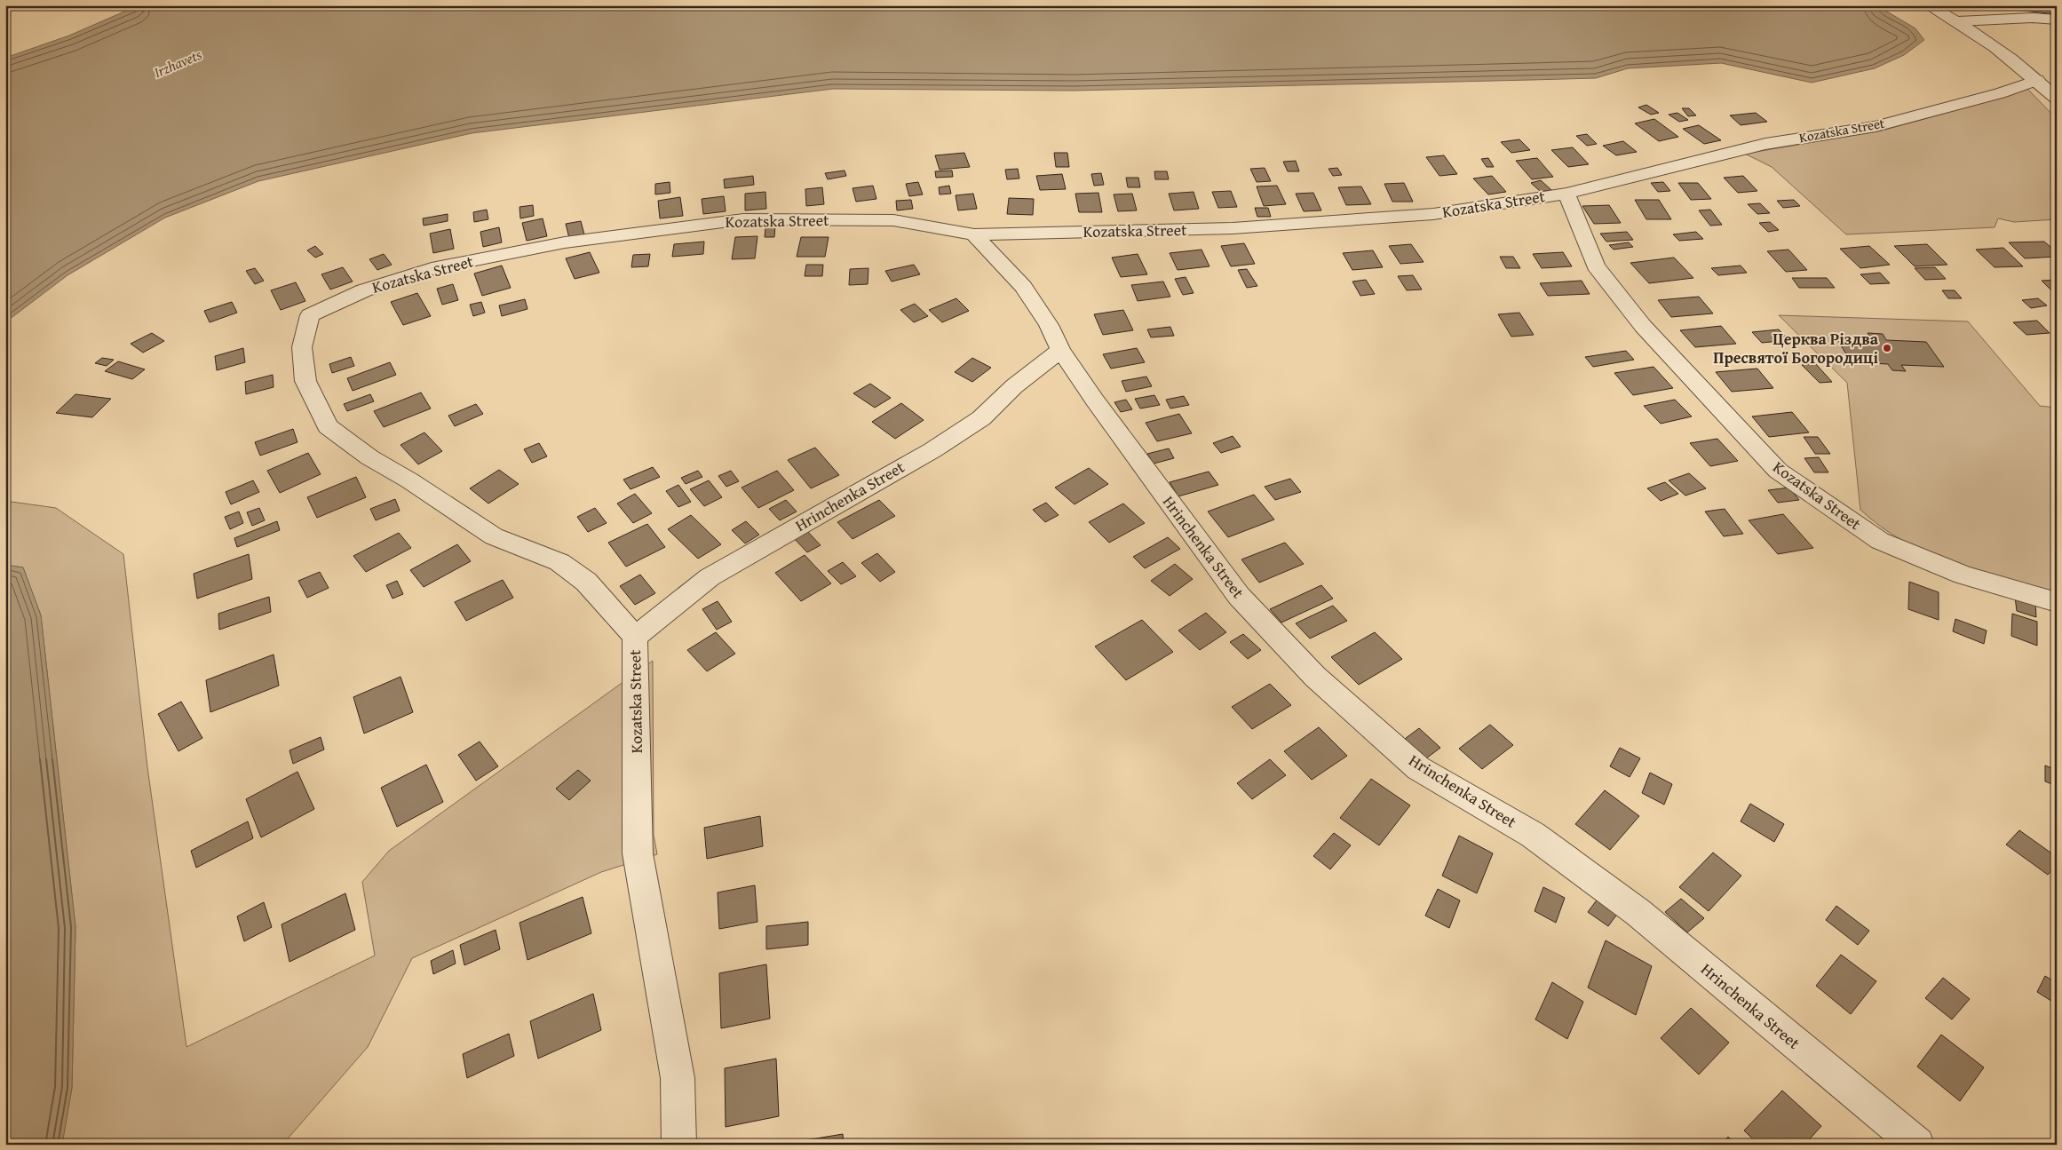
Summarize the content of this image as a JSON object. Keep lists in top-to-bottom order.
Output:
{
  "streets": {
    "street": ["Kozatska Street", "Hrinchenka Street"]
  },
  "crossings": [
    ["Kozatska Street", "Hrinchenka Street"]
  ],
  "water": ["Irzhavets"],
  "places": ["Церква Різдва Пресвятої Богородиці"]
}
